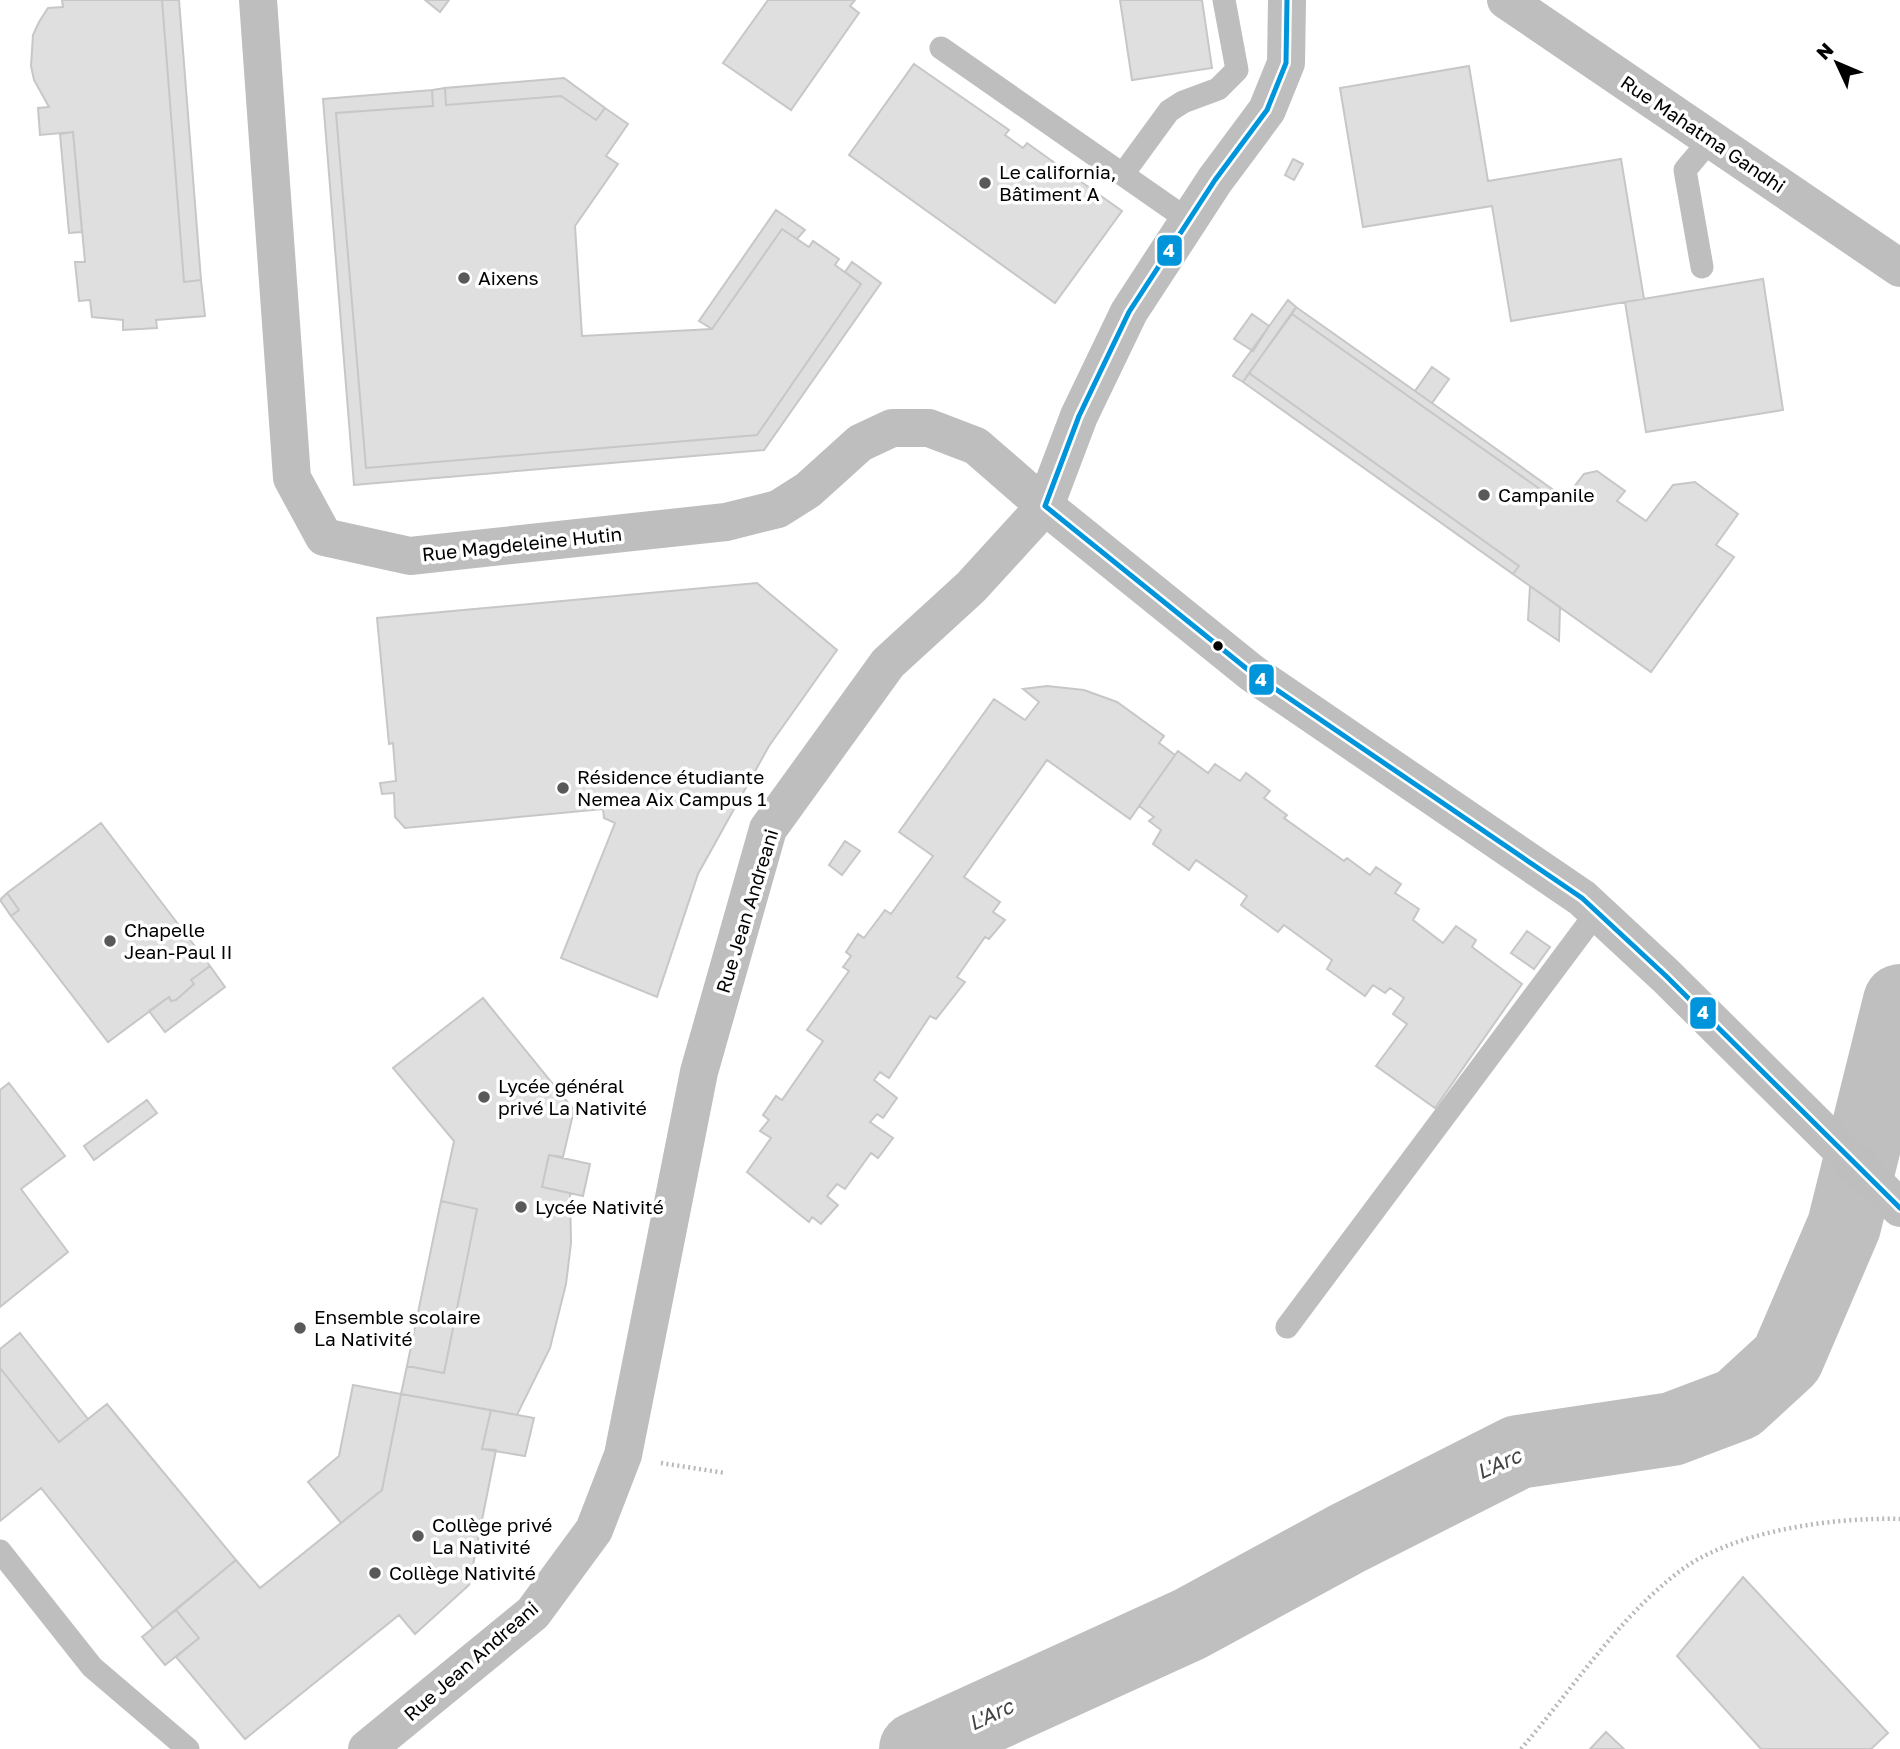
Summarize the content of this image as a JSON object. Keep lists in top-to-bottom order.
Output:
{
  "streets": {
    "street": ["Rue Mahatma Gandhi", "Rue Magdeleine Hutin", "Rue Jean Andreani"]
  },
  "crossings": [
    ["Rue Magdeleine Hutin", "Rue Jean Andreani"]
  ],
  "water": ["L'Arc"],
  "places": [
    "Le california, Bâtiment A",
    "Aixens",
    "Campanile",
    "Résidence étudiante Nemea Aix Campus 1",
    "Chapelle Jean-Paul II",
    "Lycée général privé La Nativité",
    "Lycée Nativité",
    "Ensemble scolaire La Nativité",
    "Collège privé La Nativité",
    "Collège Nativité"
  ],
  "lines": ["transit line 4"],
  "north": "top left"
}
